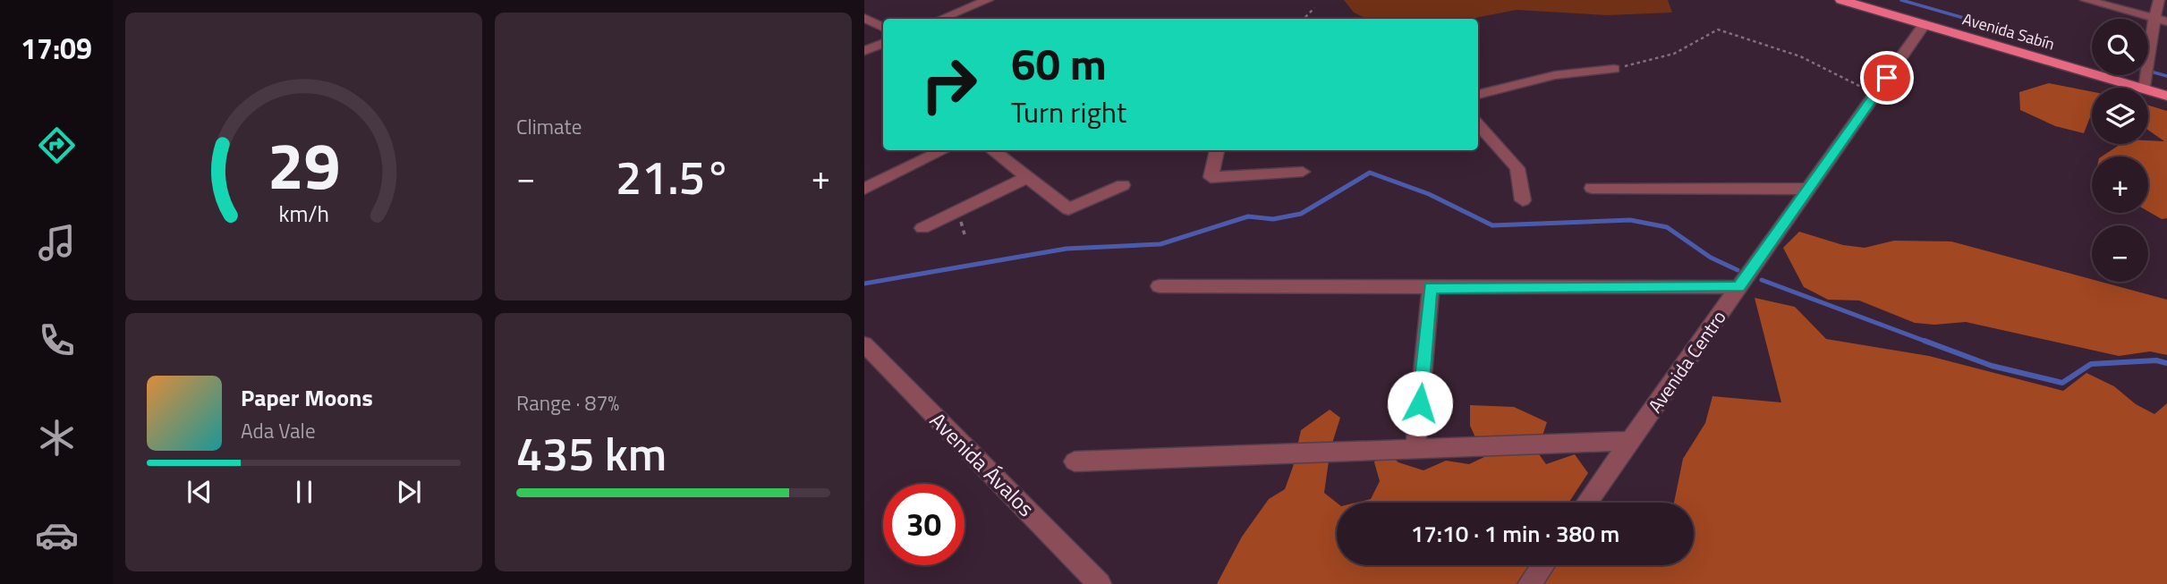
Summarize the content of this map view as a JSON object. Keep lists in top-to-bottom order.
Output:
{
  "streets": {
    "main road": ["Avenida Sabín"],
    "street": ["Avenida Centro", "Avenida Ávalos"]
  },
  "crossings": [
    ["Avenida Sabín", "Avenida Centro"]
  ],
  "page": {
    "tabs": "17:09",
    "tile": [
      "Climate",
      ["Range · 87%", "435 km"]
    ],
    "map_buttons": ["+", "−"],
    "turn": ["60 m", "Turn right"],
    "heat": ["−", "21.5°", "+"],
    "song": ["Paper Moons", "Ada Vale"],
    "limit": "30",
    "trip": "17:10 · 1 min · 380 m",
    "gauge": ["29", "km/h"]
  }
}
